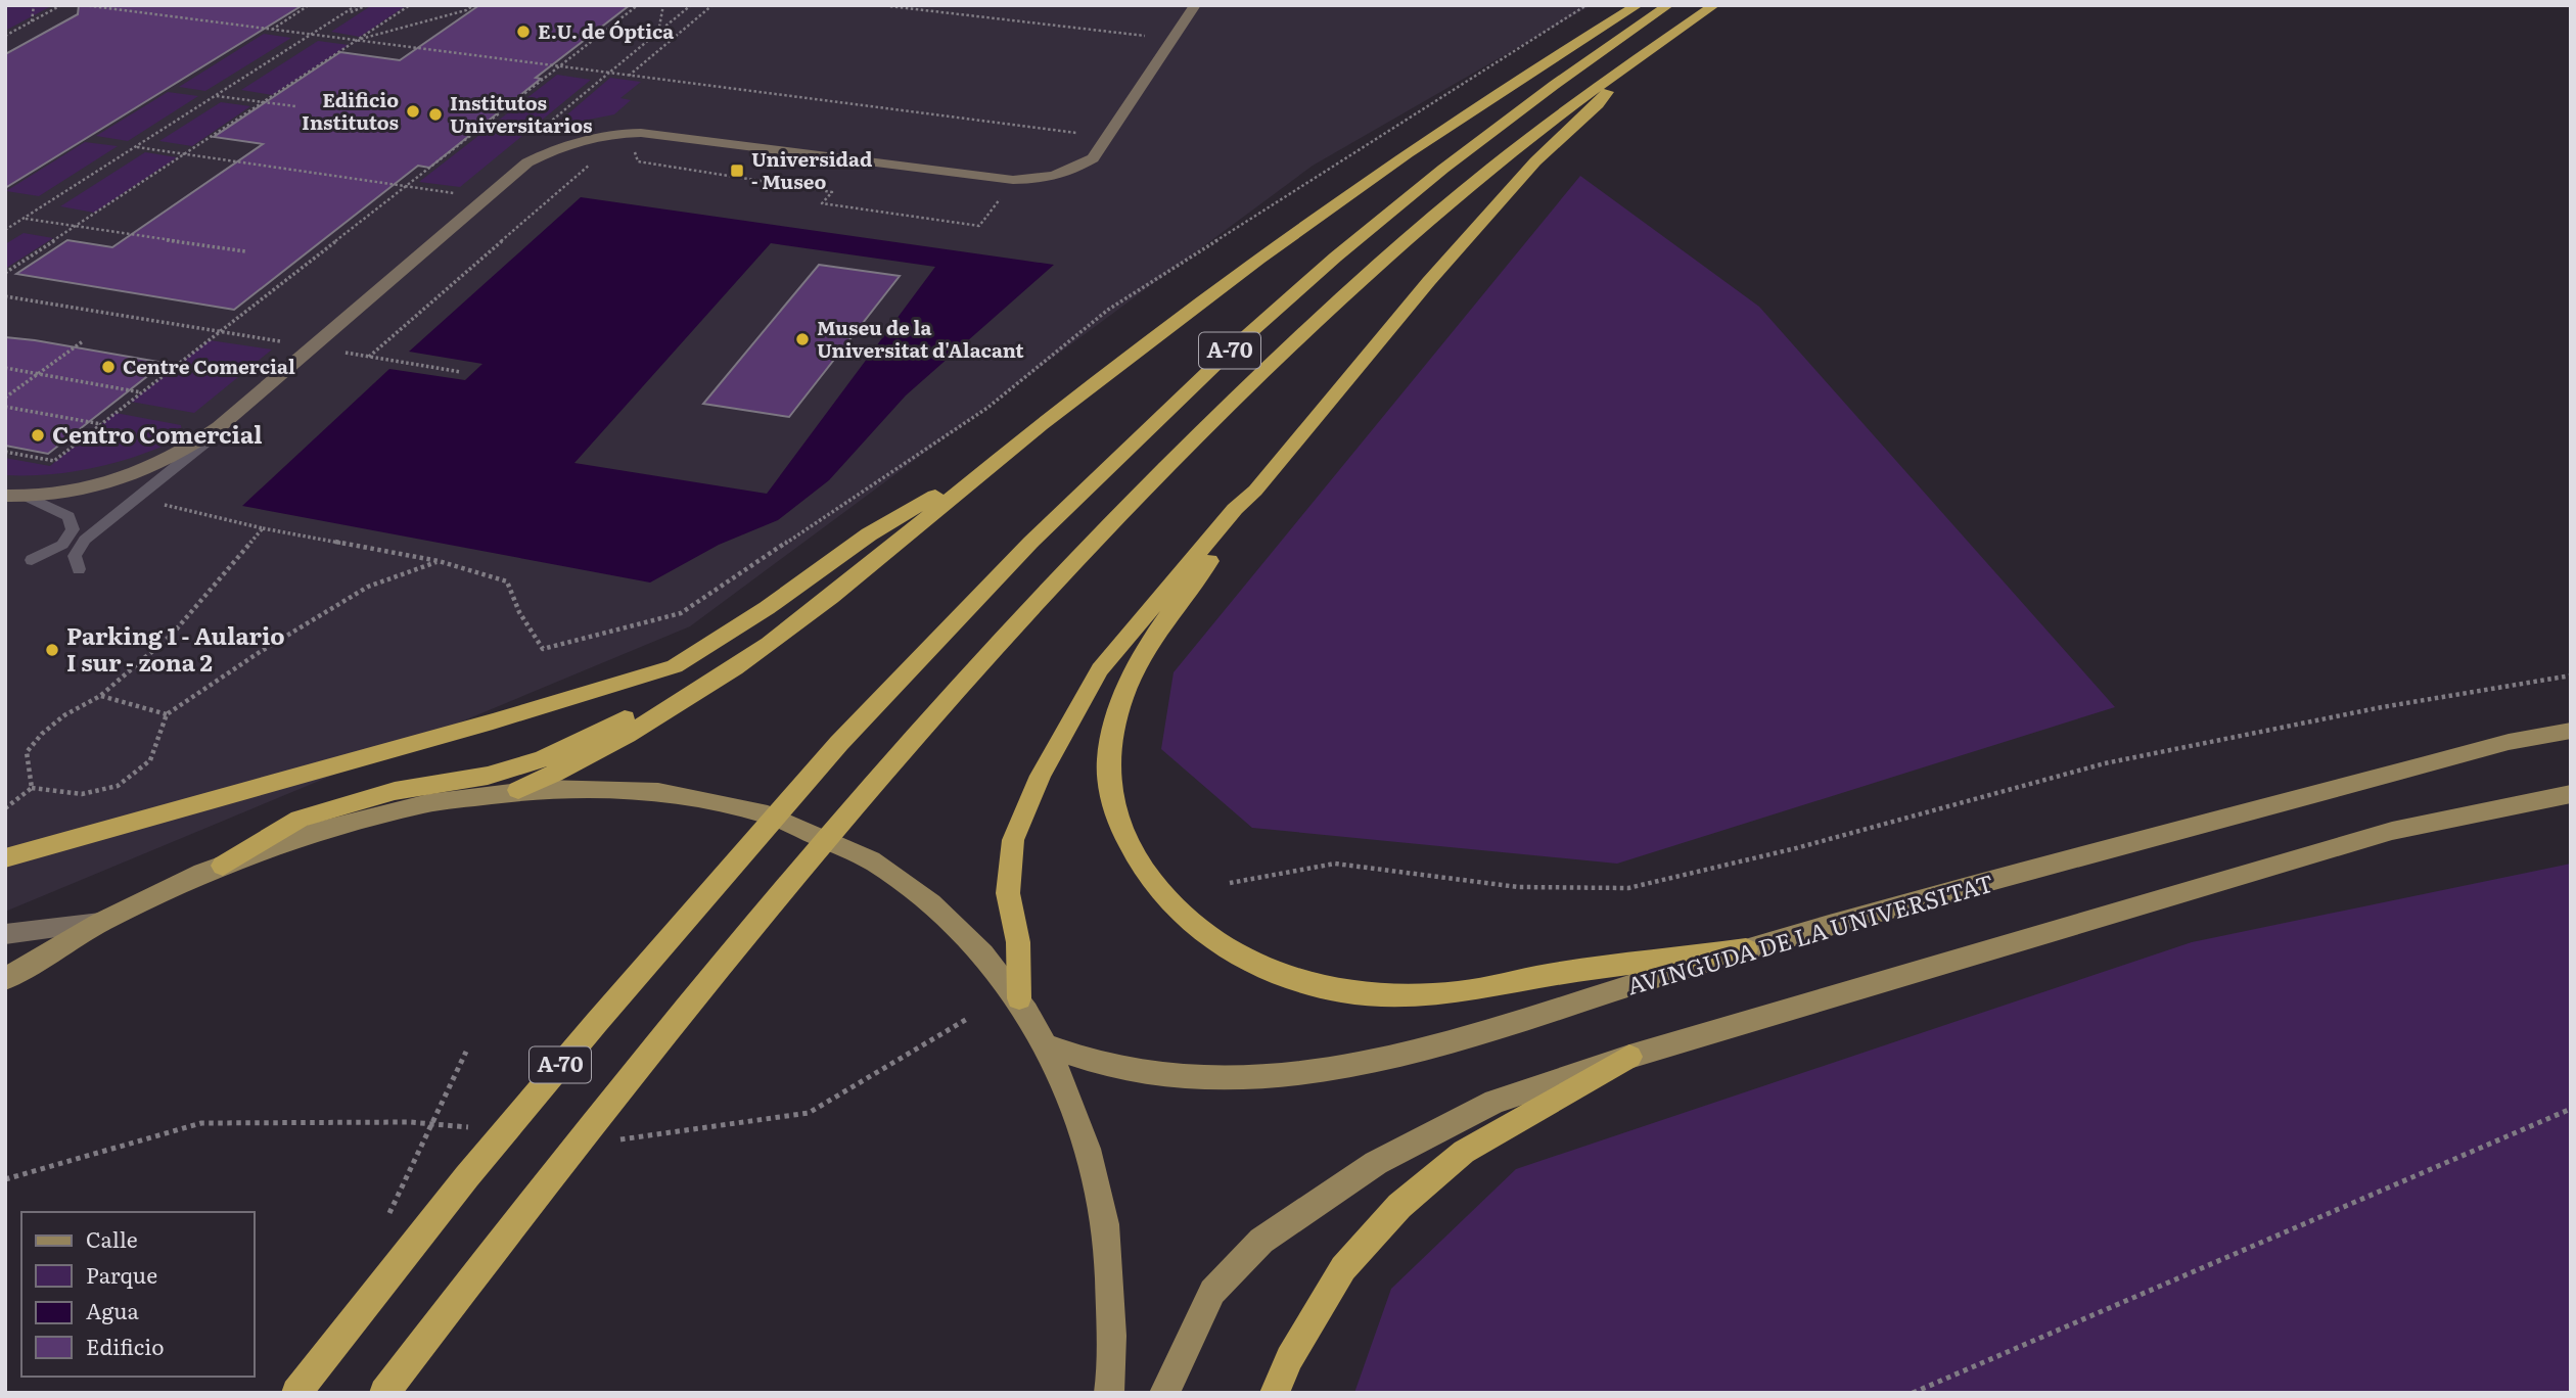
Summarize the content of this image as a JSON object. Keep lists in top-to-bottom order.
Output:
{
  "streets": {
    "highway": ["A-70"],
    "main road": ["AVINGUDA DE LA UNIVERSITAT"]
  },
  "places": {
    "other": [
      "E.U. de Óptica",
      "Edificio Institutos",
      "Institutos Universitarios",
      "Museu de la Universitat d'Alacant",
      "Centre Comercial",
      "Centro Comercial",
      "Parking 1 - Aulario I sur - zona 2"
    ],
    "transit": ["Universidad - Museo"]
  },
  "legend": [
    "Calle",
    "Parque",
    "Agua",
    "Edificio"
  ]
}
